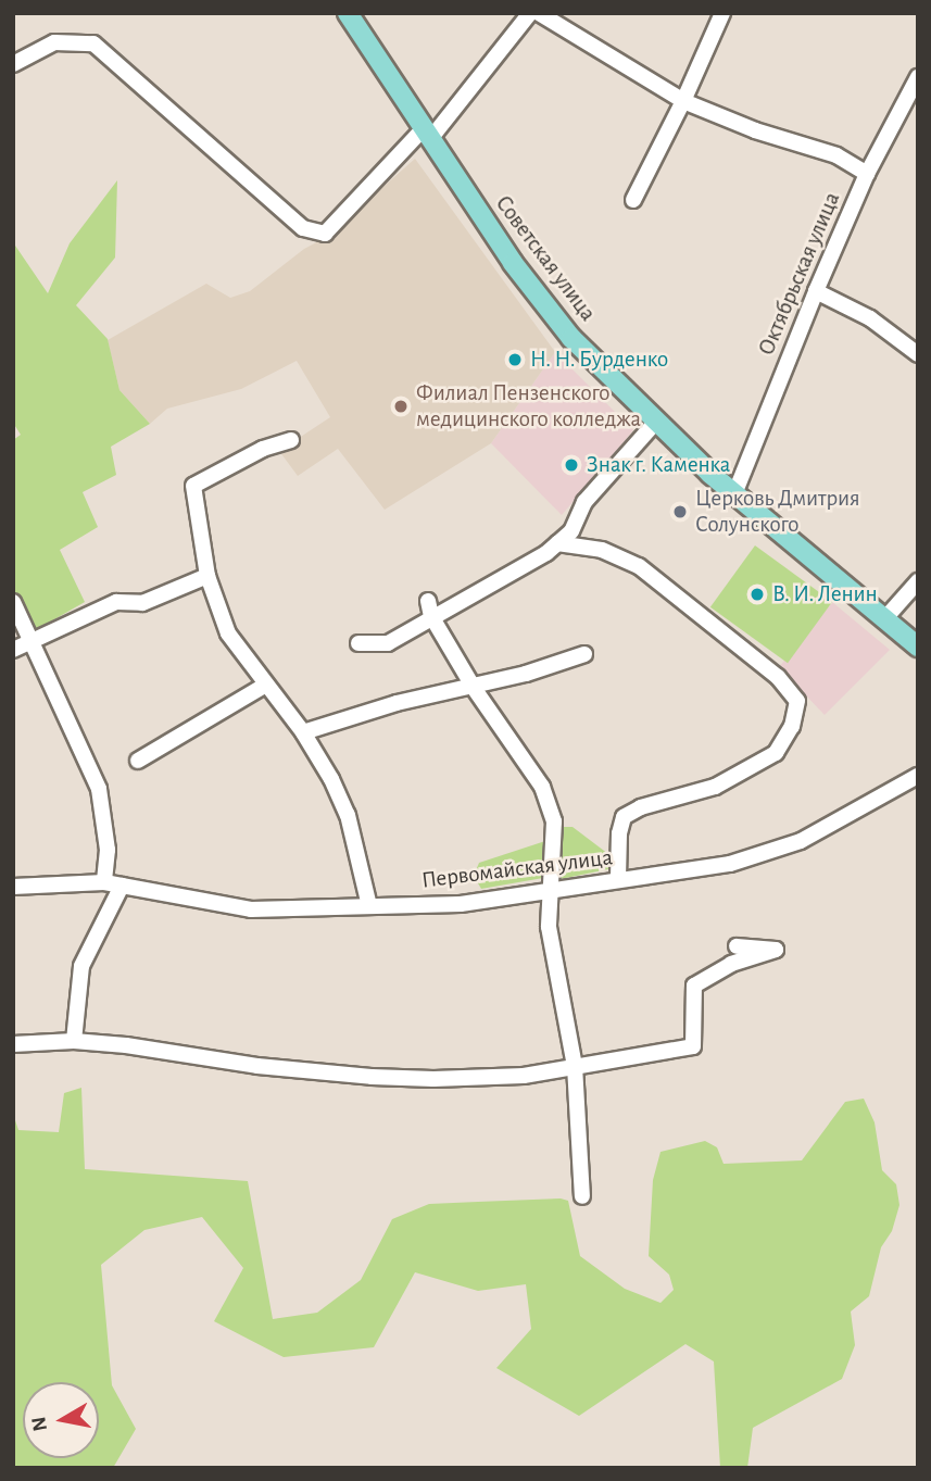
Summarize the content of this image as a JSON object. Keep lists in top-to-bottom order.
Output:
{
  "streets": {
    "main road": ["Советская улица"],
    "street": ["Октябрьская улица", "Первомайская улица"]
  },
  "crossings": [
    ["Советская улица", "Октябрьская улица"]
  ],
  "places": [
    "Н. Н. Бурденко",
    "Филиал Пензенского медицинского колледжа",
    "Знак г. Каменка",
    "Церковь Дмитрия Солунского",
    "В. И. Ленин"
  ],
  "north": "left"
}
